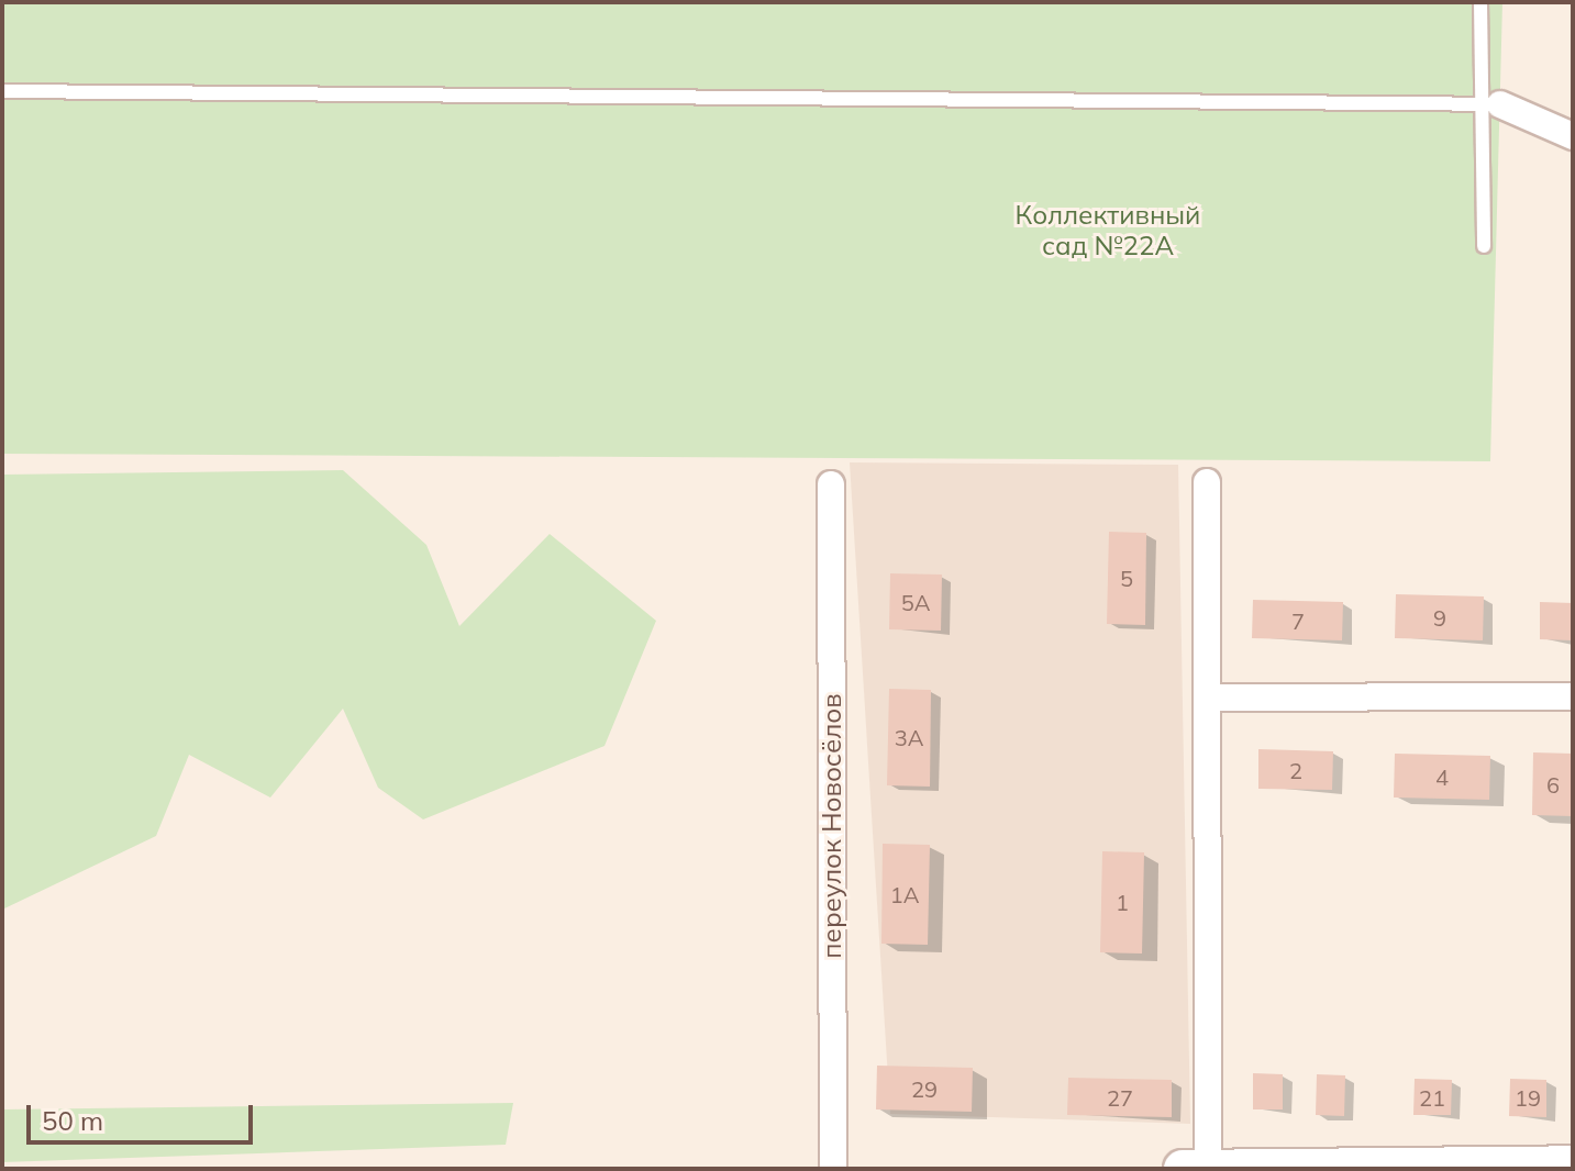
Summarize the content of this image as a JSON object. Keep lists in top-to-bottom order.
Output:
{
  "streets": {
    "street": ["переулок Новосёлов"]
  },
  "parks": ["Коллективный сад №22А"],
  "house_numbers": [
    "5",
    "5А",
    "9",
    "7",
    "3А",
    "2",
    "4",
    "6",
    "1А",
    "1",
    "29",
    "27",
    "21",
    "19"
  ],
  "scale_bar": "50 m"
}
